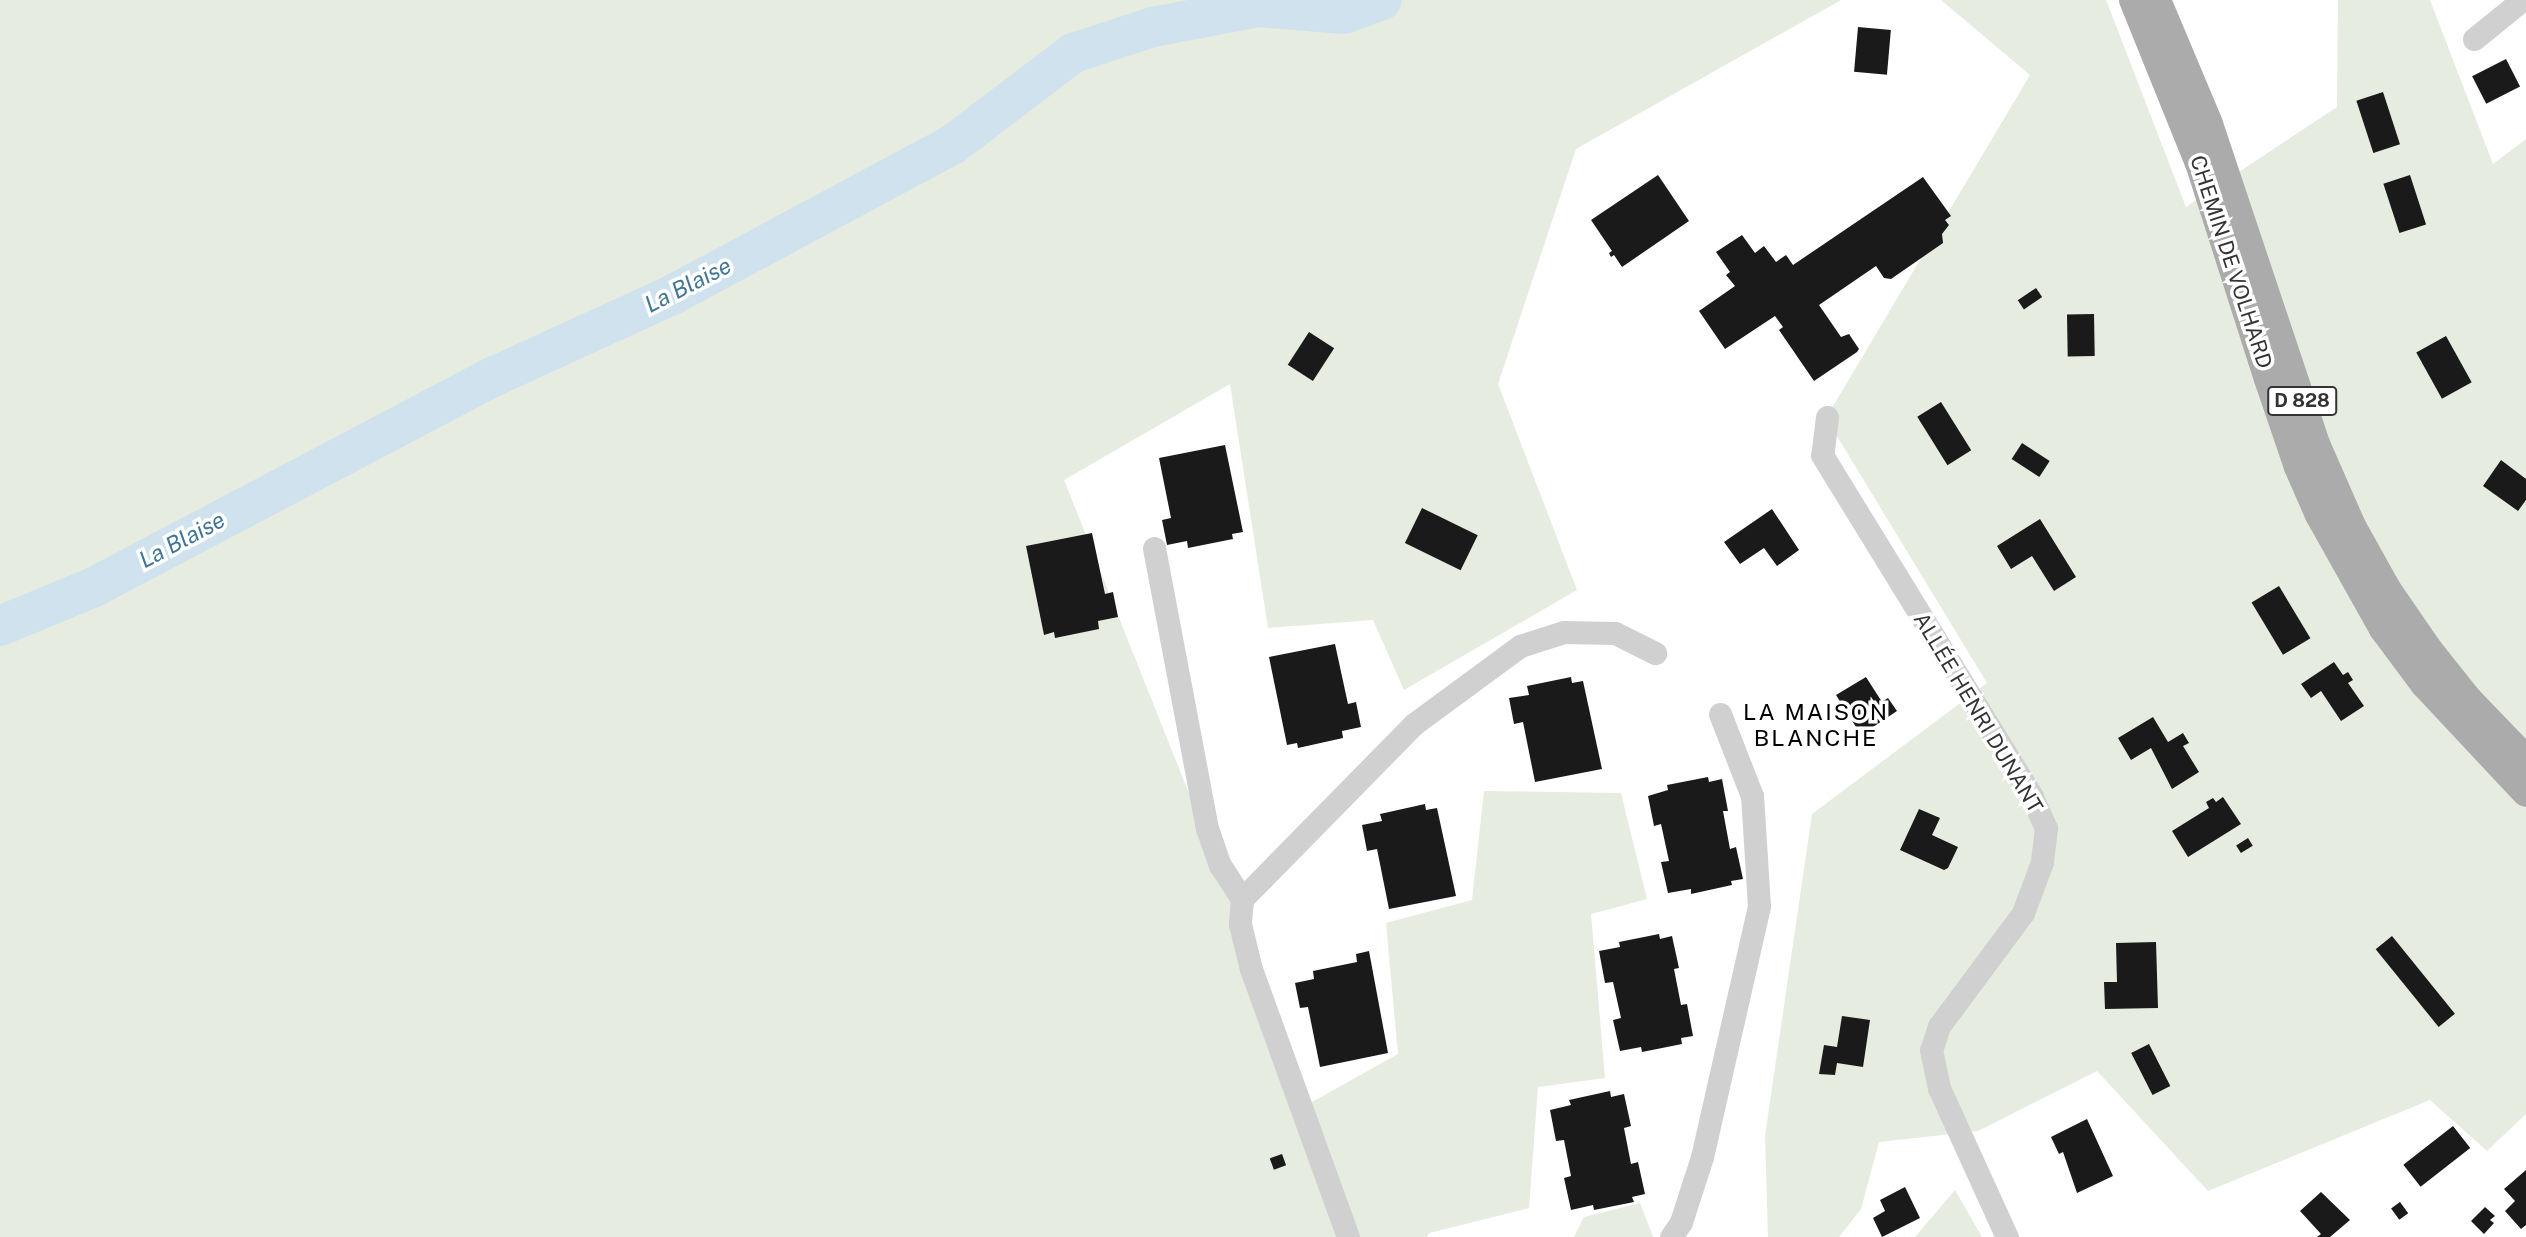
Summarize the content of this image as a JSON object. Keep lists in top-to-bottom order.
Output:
{
  "streets": {
    "main road": ["CHEMIN DE VOLHARD", "D 828"],
    "street": ["ALLÉE HENRI DUNANT"]
  },
  "districts": ["LA MAISON BLANCHE"],
  "water": ["La Blaise"]
}
